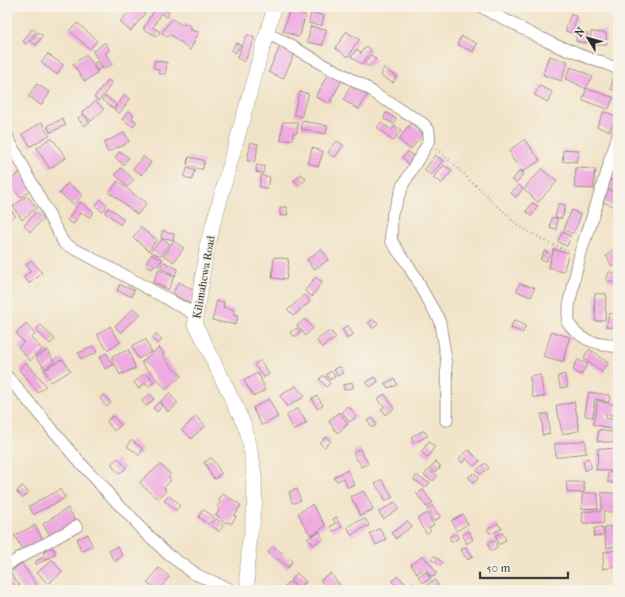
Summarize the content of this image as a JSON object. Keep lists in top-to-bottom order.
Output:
{
  "streets": {
    "street": ["Kilimahewa Road"]
  },
  "scale_bar": "50 m",
  "north": "top left"
}
